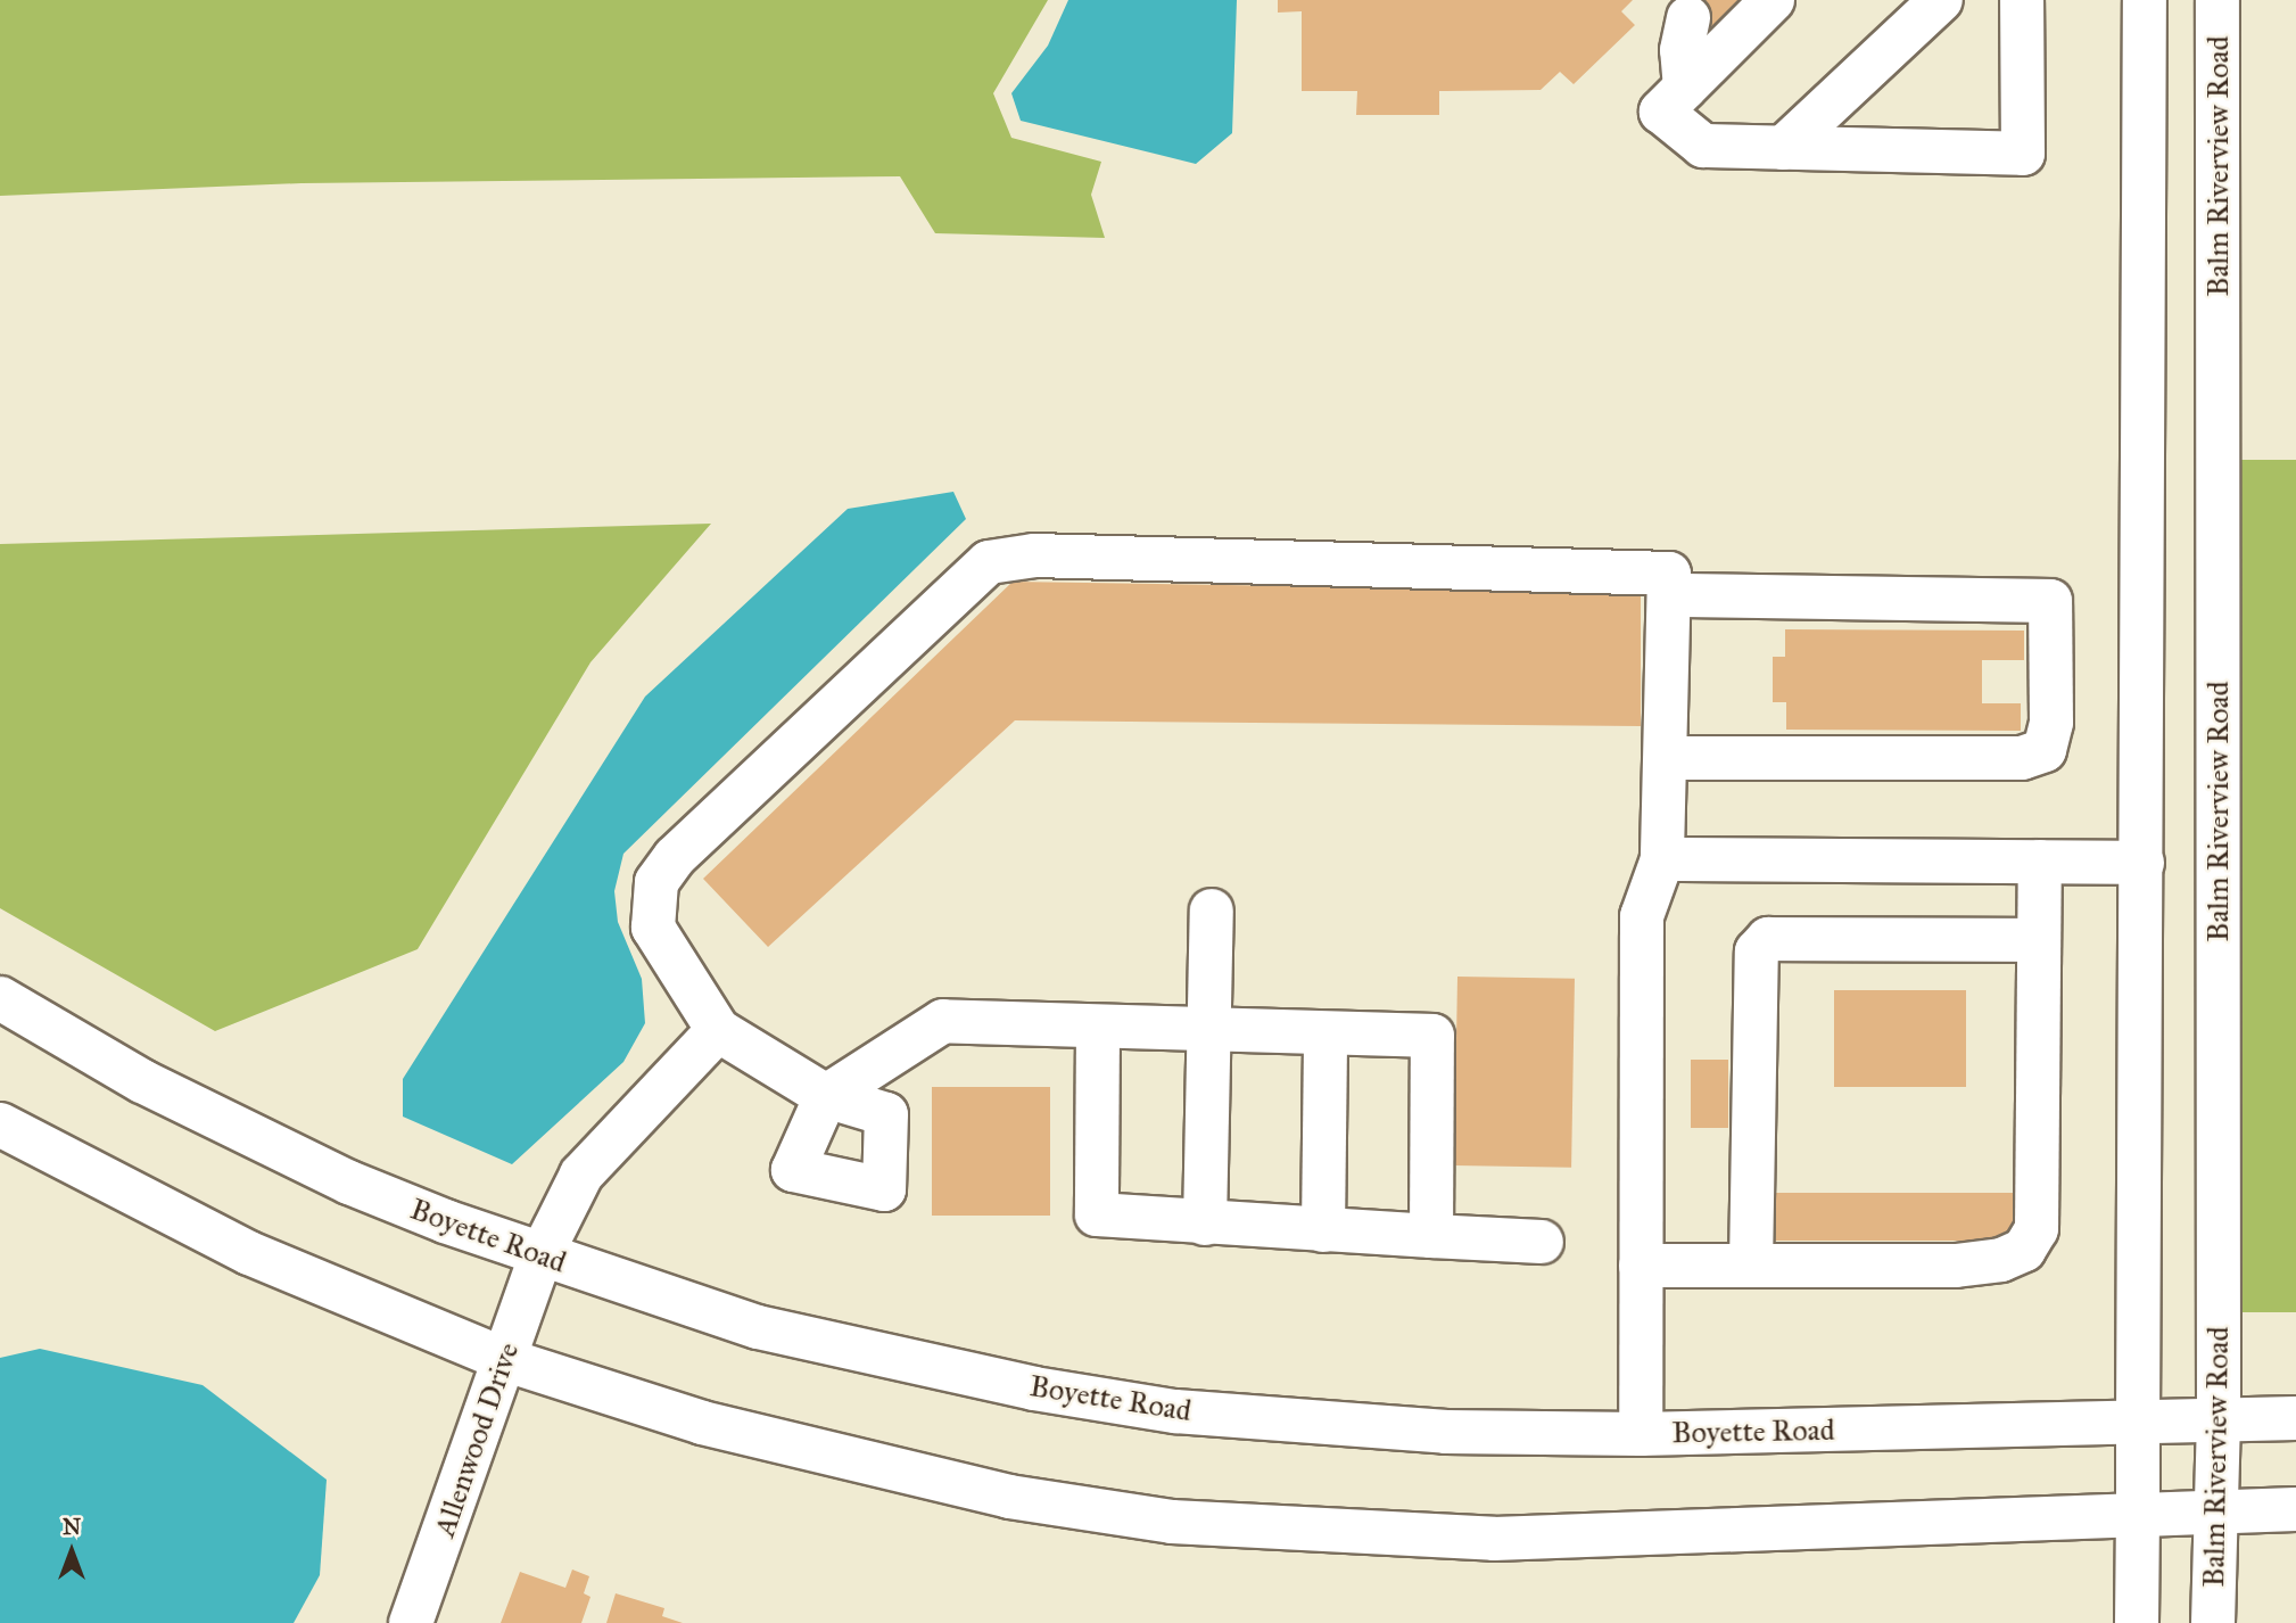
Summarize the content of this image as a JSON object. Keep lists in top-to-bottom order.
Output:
{
  "streets": {
    "main road": ["Balm Riverview Road", "Boyette Road", "Allenwood Drive"]
  },
  "crossings": [
    ["Balm Riverview Road", "Boyette Road"],
    ["Boyette Road", "Allenwood Drive"]
  ],
  "north": "top"
}
